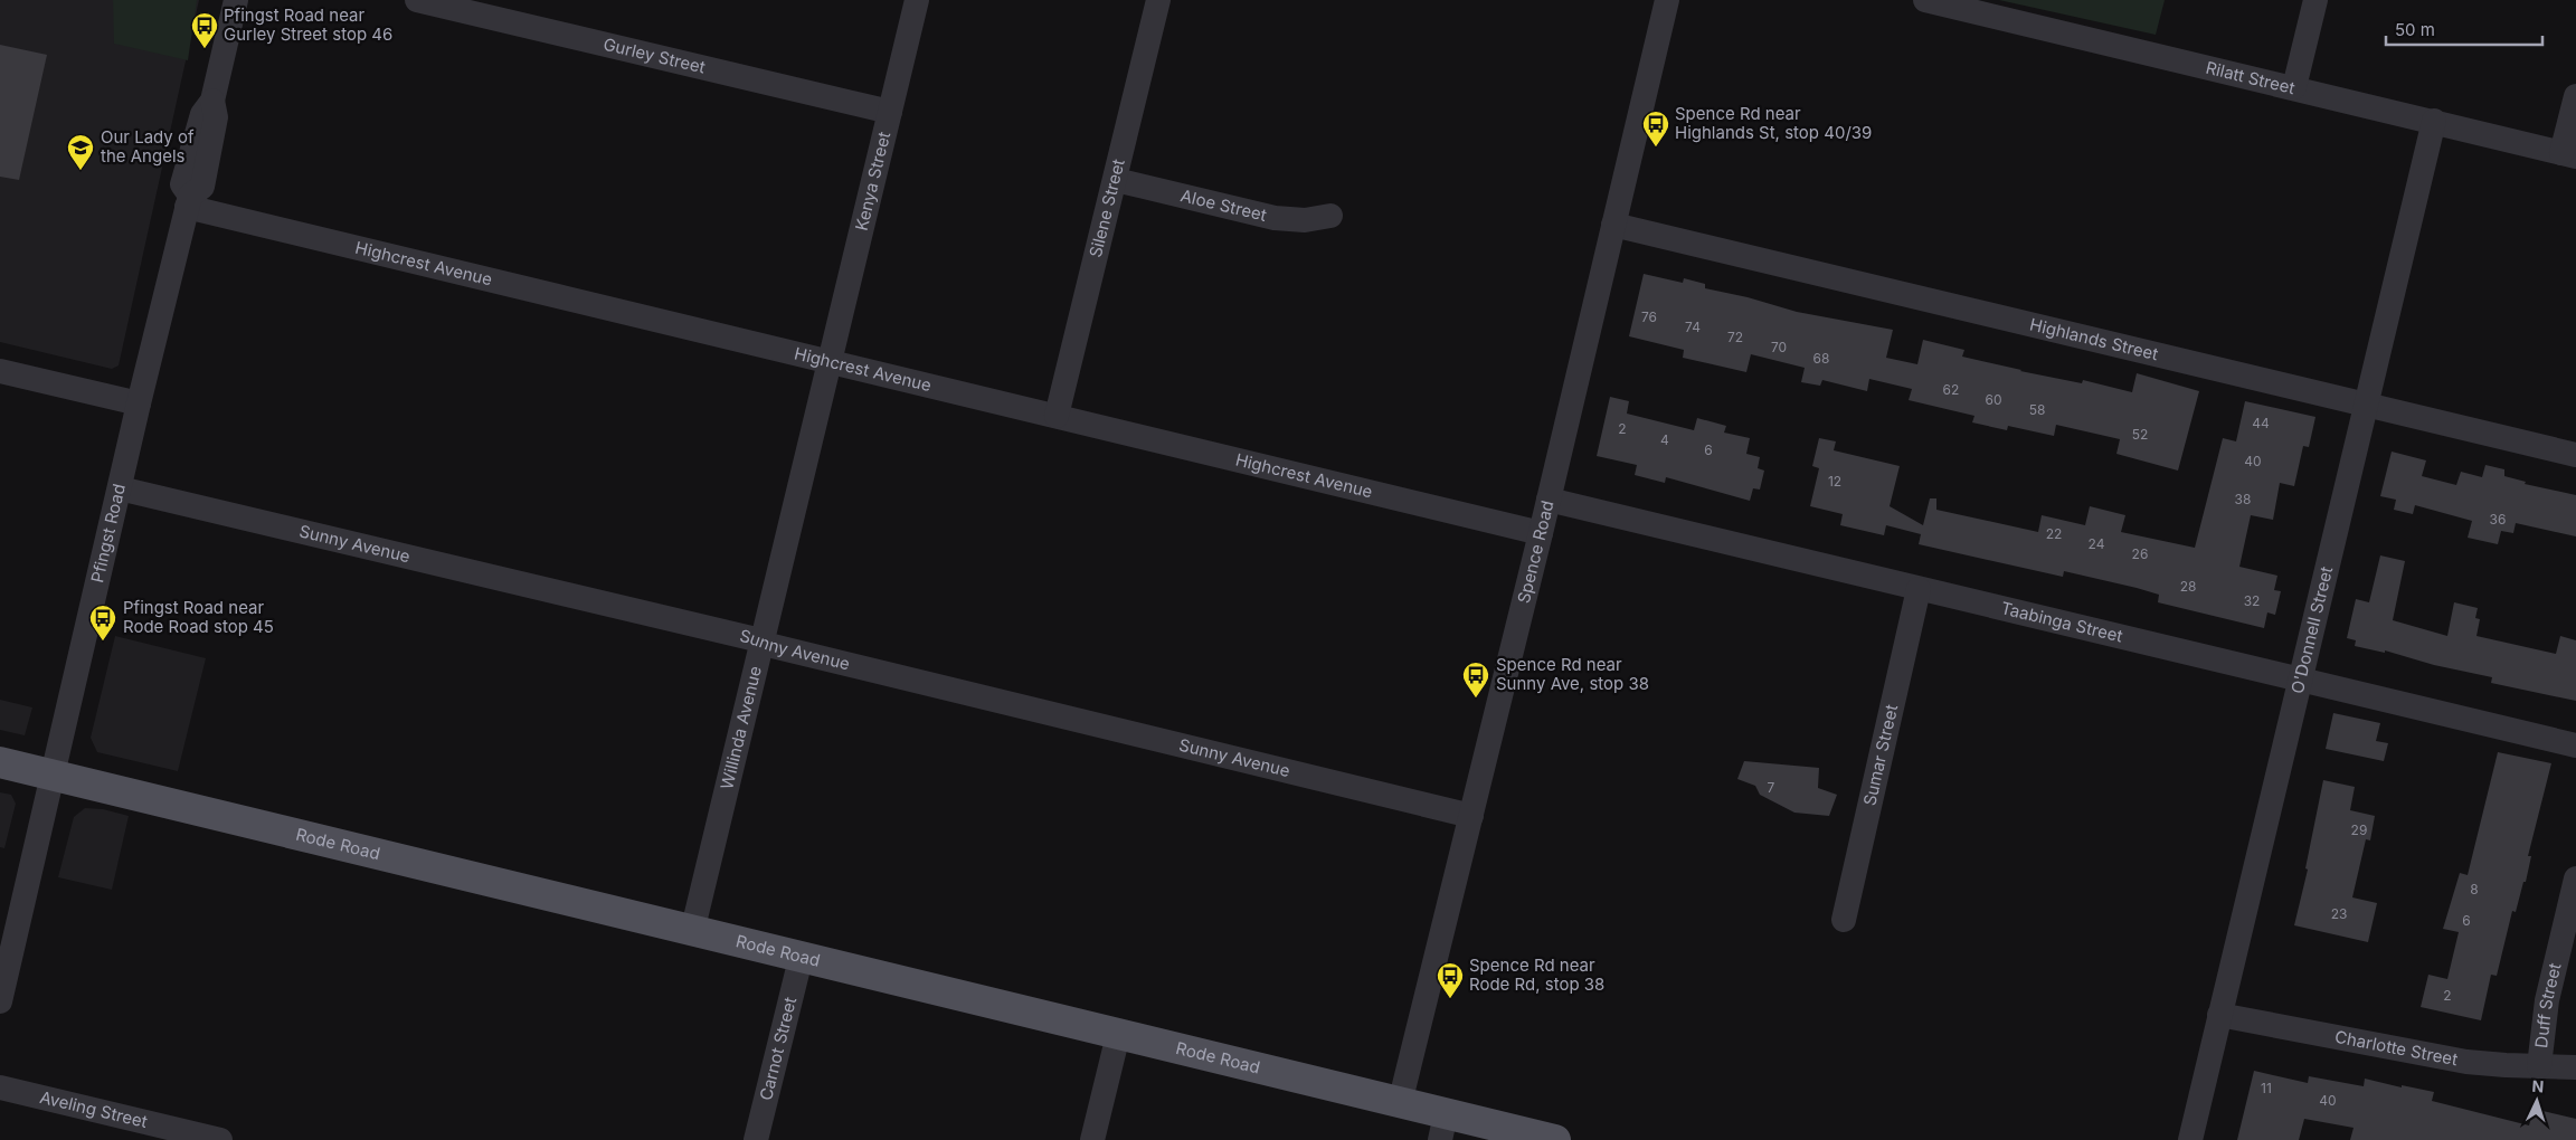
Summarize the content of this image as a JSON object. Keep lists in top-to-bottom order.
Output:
{
  "streets": {
    "main road": ["Rode Road"],
    "street": [
      "Gurley Street",
      "Rilatt Street",
      "Kenya Street",
      "Aloe Street",
      "Silene Street",
      "Highcrest Avenue",
      "Highlands Street",
      "Pfingst Road",
      "Sunny Avenue",
      "Spence Road",
      "Taabinga Street",
      "O'Donnell Street",
      "Willinda Avenue",
      "Sumar Street",
      "Duff Street",
      "Charlotte Street",
      "Carnot Street",
      "Aveling Street"
    ]
  },
  "crossings": [
    ["Gurley Street", "Kenya Street"],
    ["Rilatt Street", "O'Donnell Street"],
    ["Kenya Street", "Highcrest Avenue"],
    ["Kenya Street", "Willinda Avenue"],
    ["Aloe Street", "Silene Street"],
    ["Silene Street", "Highcrest Avenue"],
    ["Highcrest Avenue", "Pfingst Road"],
    ["Highcrest Avenue", "Spence Road"],
    ["Highcrest Avenue", "Willinda Avenue"],
    ["Highlands Street", "Spence Road"],
    ["Highlands Street", "O'Donnell Street"],
    ["Pfingst Road", "Sunny Avenue"],
    ["Pfingst Road", "Rode Road"],
    ["Sunny Avenue", "Spence Road"],
    ["Sunny Avenue", "Willinda Avenue"],
    ["Spence Road", "Taabinga Street"],
    ["Spence Road", "Rode Road"],
    ["Taabinga Street", "O'Donnell Street"],
    ["Taabinga Street", "Sumar Street"],
    ["O'Donnell Street", "Charlotte Street"],
    ["Willinda Avenue", "Rode Road"],
    ["Rode Road", "Carnot Street"],
    ["Duff Street", "Charlotte Street"]
  ],
  "places": {
    "bus stop": [
      "Pfingst Road near Gurley Street stop 46",
      "Spence Rd near Highlands St, stop 40/39",
      "Pfingst Road near Rode Road stop 45",
      "Spence Rd near Sunny Ave, stop 38",
      "Spence Rd near Rode Rd, stop 38"
    ],
    "school or university": ["Our Lady of the Angels"]
  },
  "house_numbers": [
    "76",
    "74",
    "72",
    "70",
    "68",
    "62",
    "60",
    "58",
    "44",
    "2",
    "52",
    "4",
    "6",
    "40",
    "12",
    "38",
    "36",
    "22",
    "24",
    "26",
    "28",
    "32",
    "7",
    "29",
    "8",
    "23",
    "6",
    "2",
    "11",
    "40"
  ],
  "scale_bar": "50 m",
  "north": "top"
}
